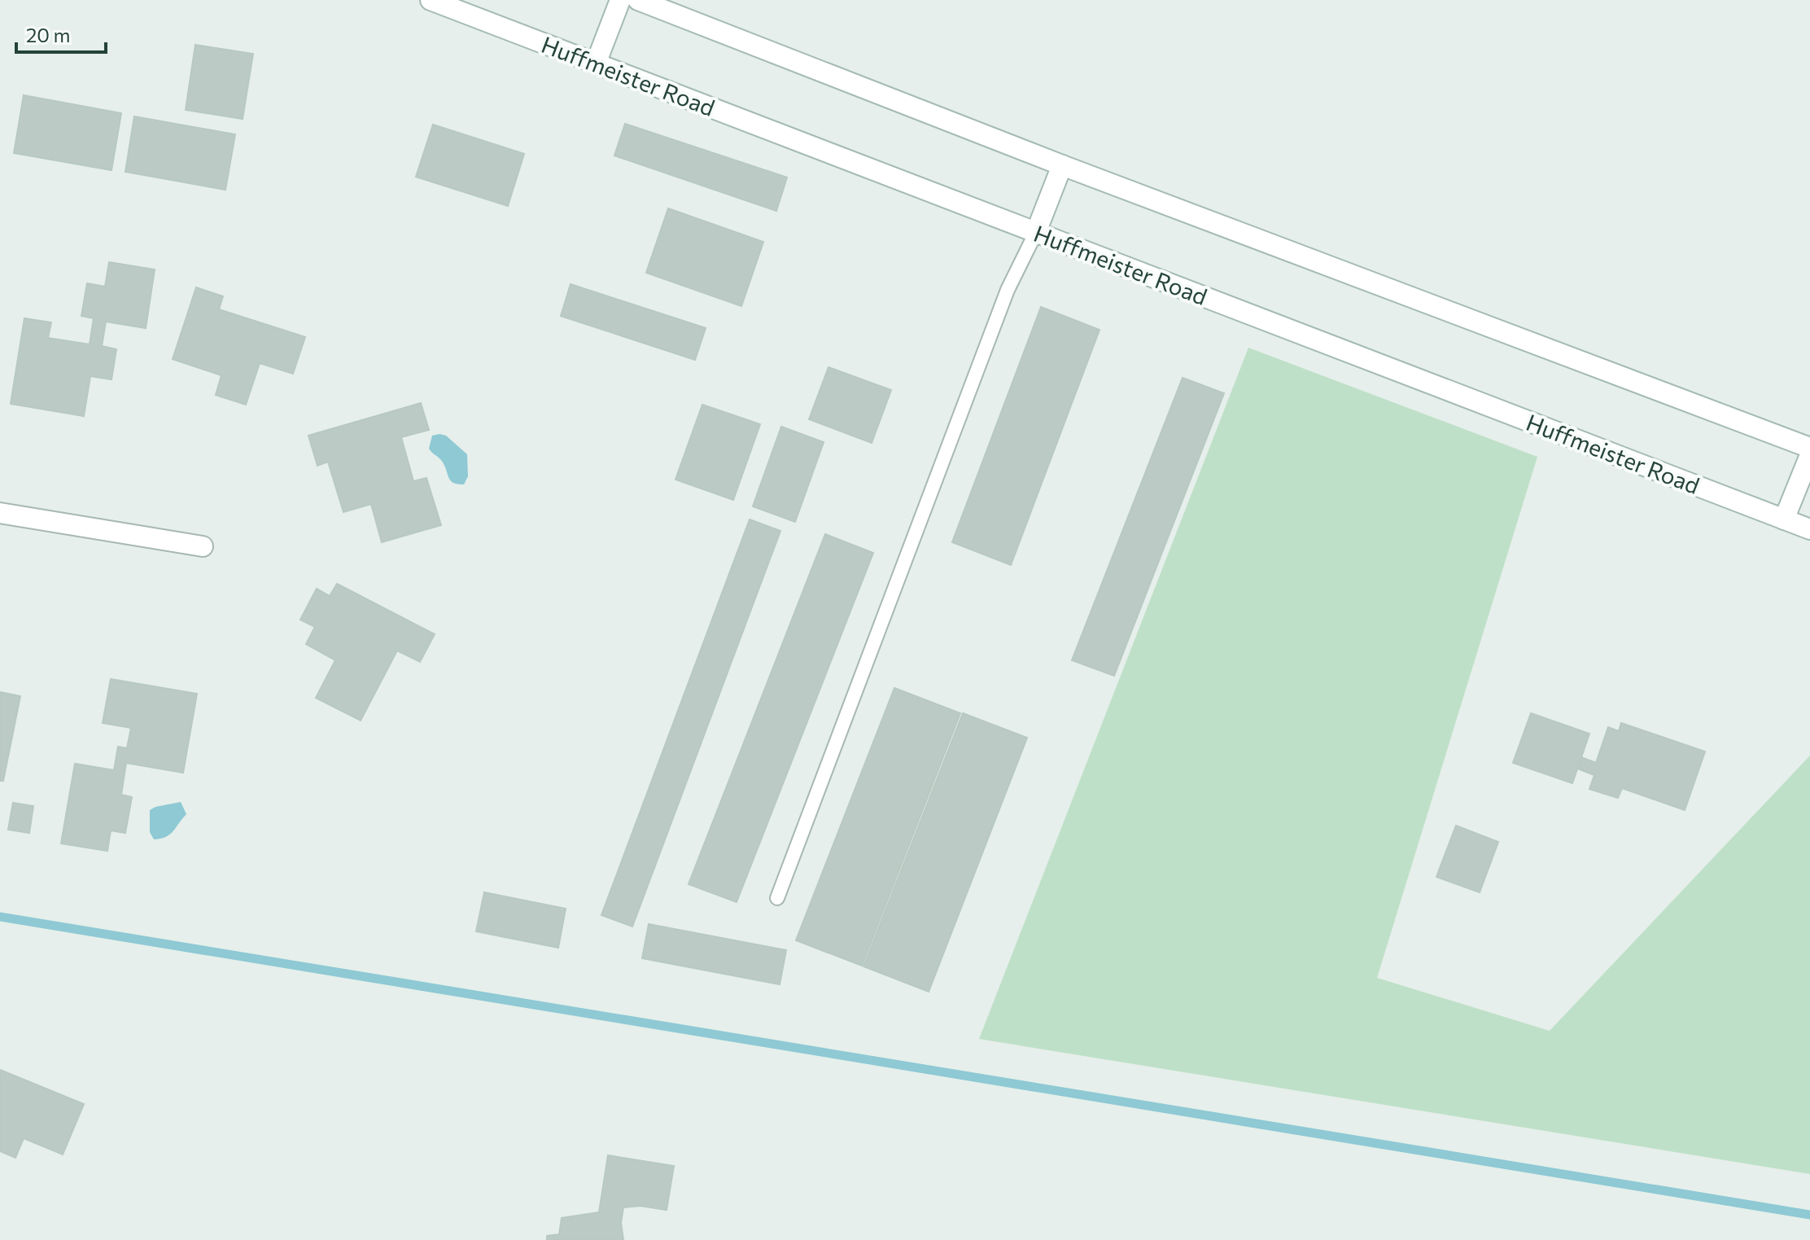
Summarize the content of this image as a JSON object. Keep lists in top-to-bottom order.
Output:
{
  "streets": {
    "main road": ["Huffmeister Road"]
  },
  "scale_bar": "20 m"
}
